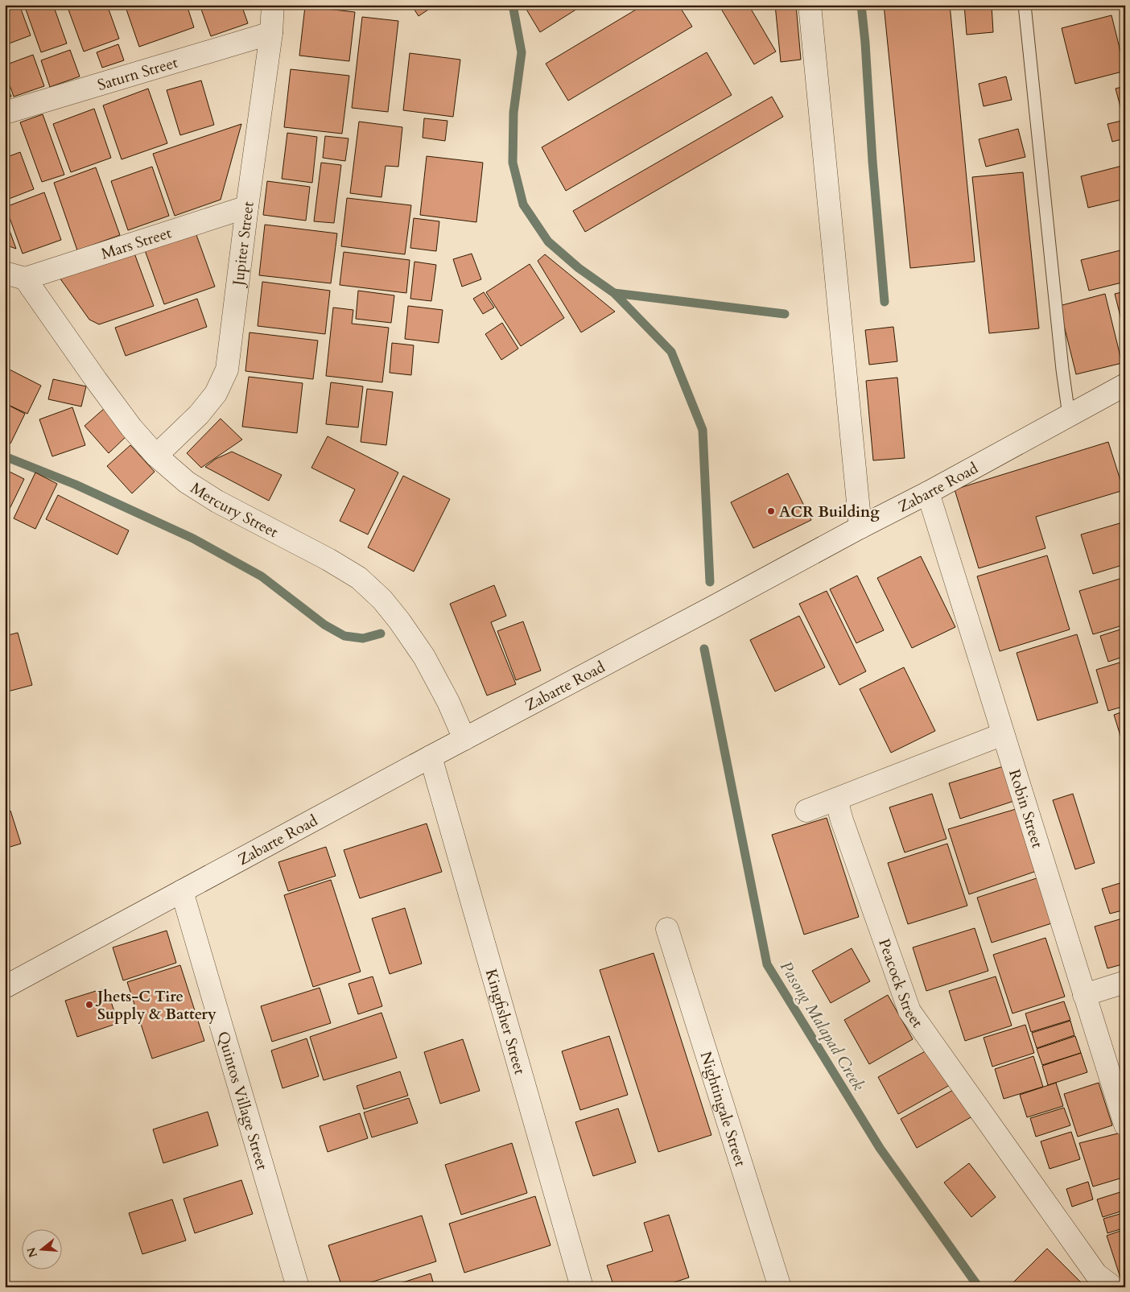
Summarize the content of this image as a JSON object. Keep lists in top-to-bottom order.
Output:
{
  "streets": {
    "street": [
      "Saturn Street",
      "Mars Street",
      "Jupiter Street",
      "Zabarte Road",
      "Mercury Street",
      "Robin Street",
      "Peacock Street",
      "Kingfisher Street",
      "Quintos Village Street",
      "Nightingale Street"
    ]
  },
  "crossings": [
    ["Saturn Street", "Jupiter Street"],
    ["Mars Street", "Jupiter Street"],
    ["Mars Street", "Mercury Street"],
    ["Jupiter Street", "Mercury Street"],
    ["Zabarte Road", "Mercury Street"],
    ["Zabarte Road", "Robin Street"],
    ["Zabarte Road", "Kingfisher Street"],
    ["Zabarte Road", "Quintos Village Street"]
  ],
  "water": ["Pasong Malapad Creek"],
  "places": ["ACR Building", "Jhets-C Tire Supply & Battery"],
  "north": "left"
}
